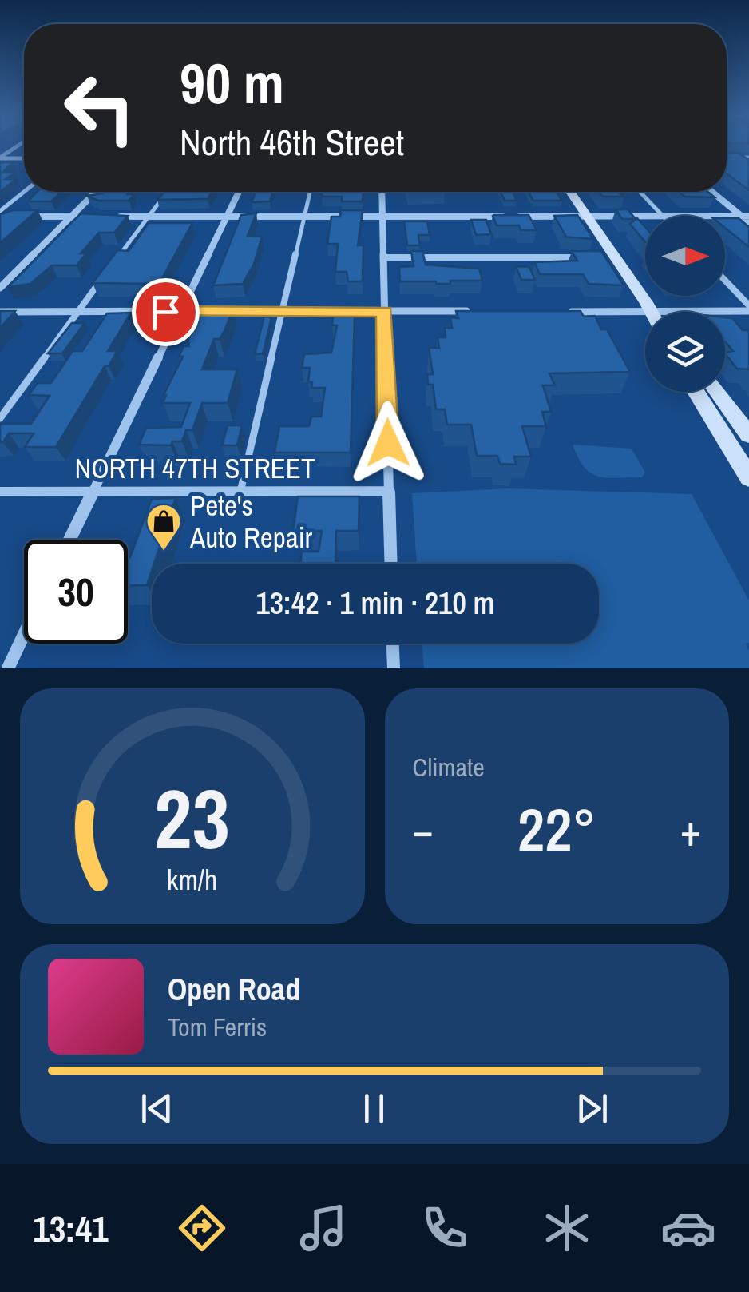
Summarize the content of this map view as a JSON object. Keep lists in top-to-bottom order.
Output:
{
  "streets": {
    "street": ["NORTH 47TH STREET"]
  },
  "places": {
    "shop": ["Pete's Auto Repair"]
  },
  "north": "right",
  "page": {
    "turn": ["90 m", "North 46th Street"],
    "limit": "30",
    "trip": "13:42 · 1 min · 210 m",
    "tile": "Climate",
    "heat": ["−", "22°", "+"],
    "song": ["Open Road", "Tom Ferris"],
    "tabs": "13:41",
    "gauge": ["23", "km/h"]
  }
}
